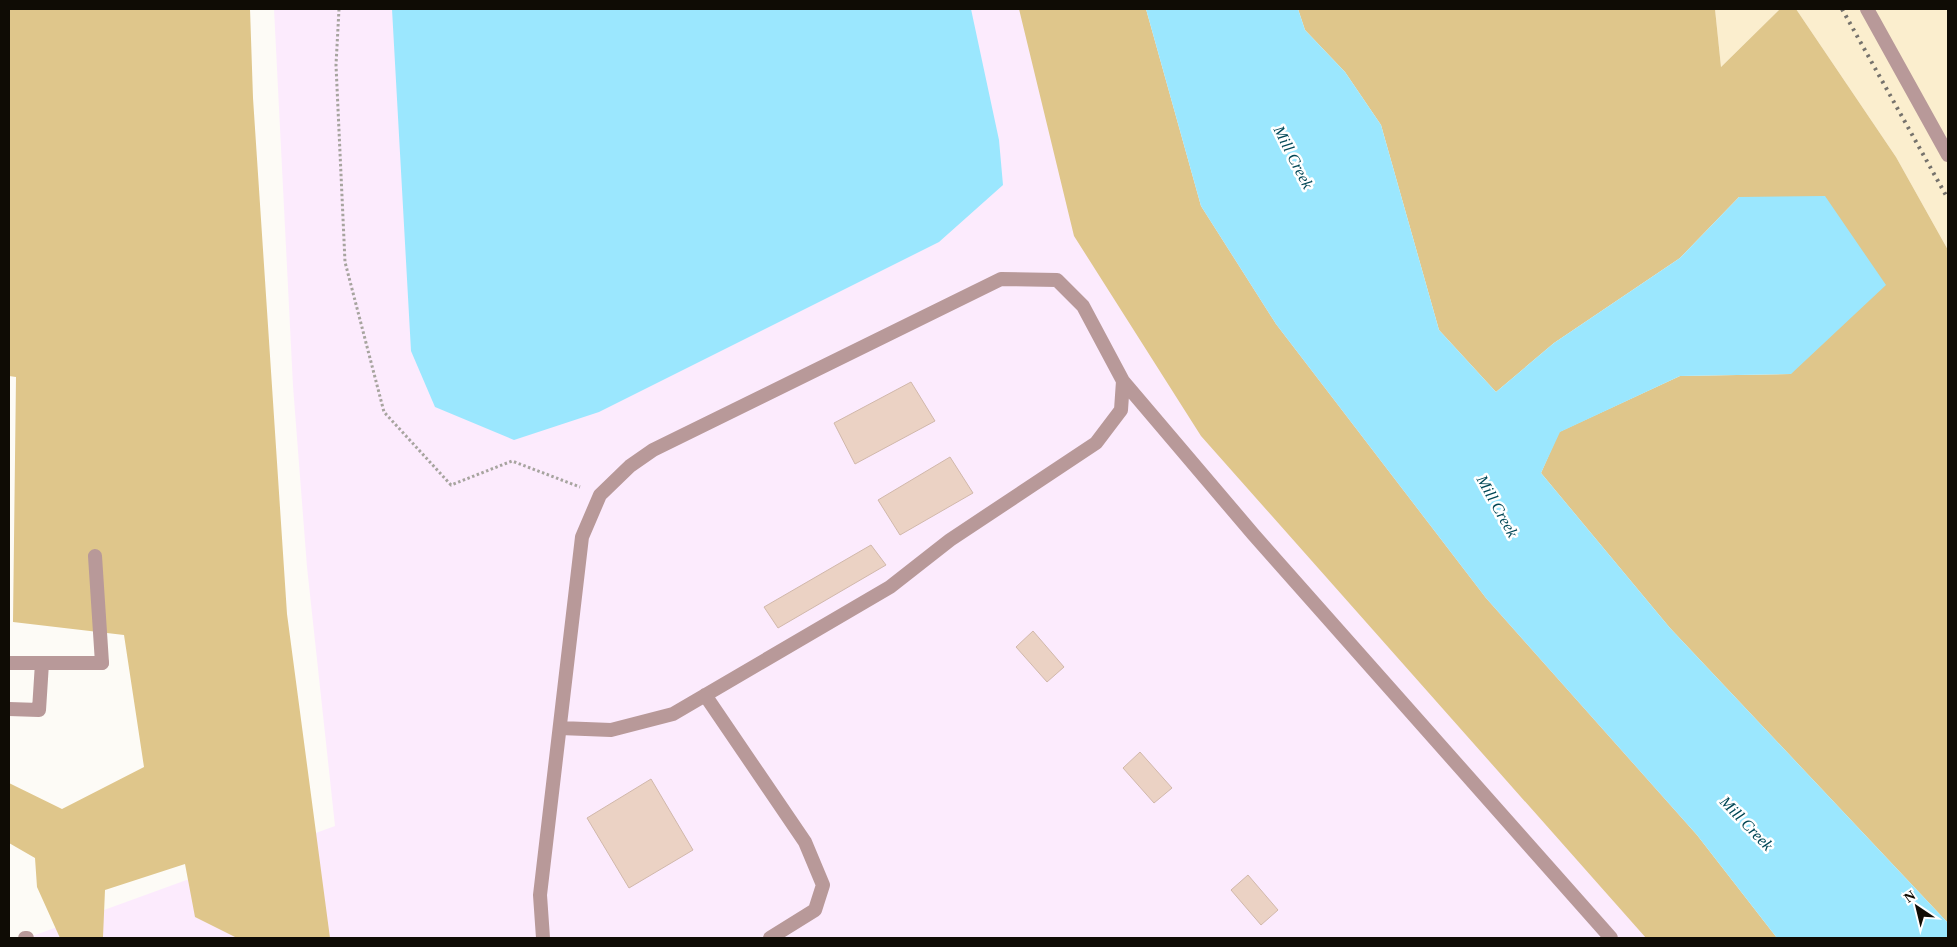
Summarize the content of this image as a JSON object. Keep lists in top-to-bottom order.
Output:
{
  "water": ["Mill Creek"],
  "north": "top left"
}
